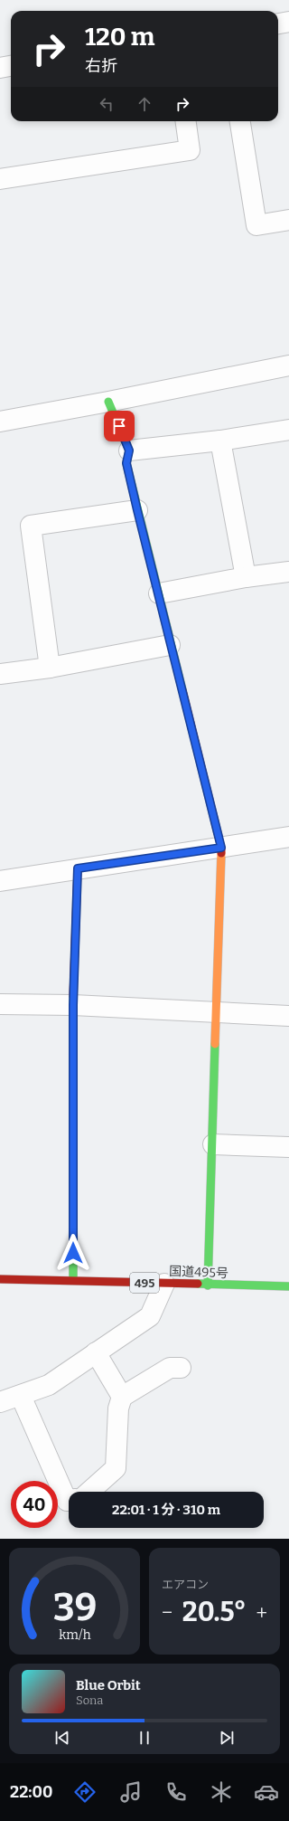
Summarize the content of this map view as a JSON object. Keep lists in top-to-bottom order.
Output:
{
  "streets": {
    "main road": ["国道495号", "495"]
  },
  "page": {
    "turn": ["120 m", "右折"],
    "limit": "40",
    "trip": "22:01 · 1 分 · 310 m",
    "tile": "エアコン",
    "heat": ["−", "20.5°", "+"],
    "song": ["Blue Orbit", "Sona"],
    "tabs": "22:00",
    "gauge": ["39", "km/h"]
  }
}
